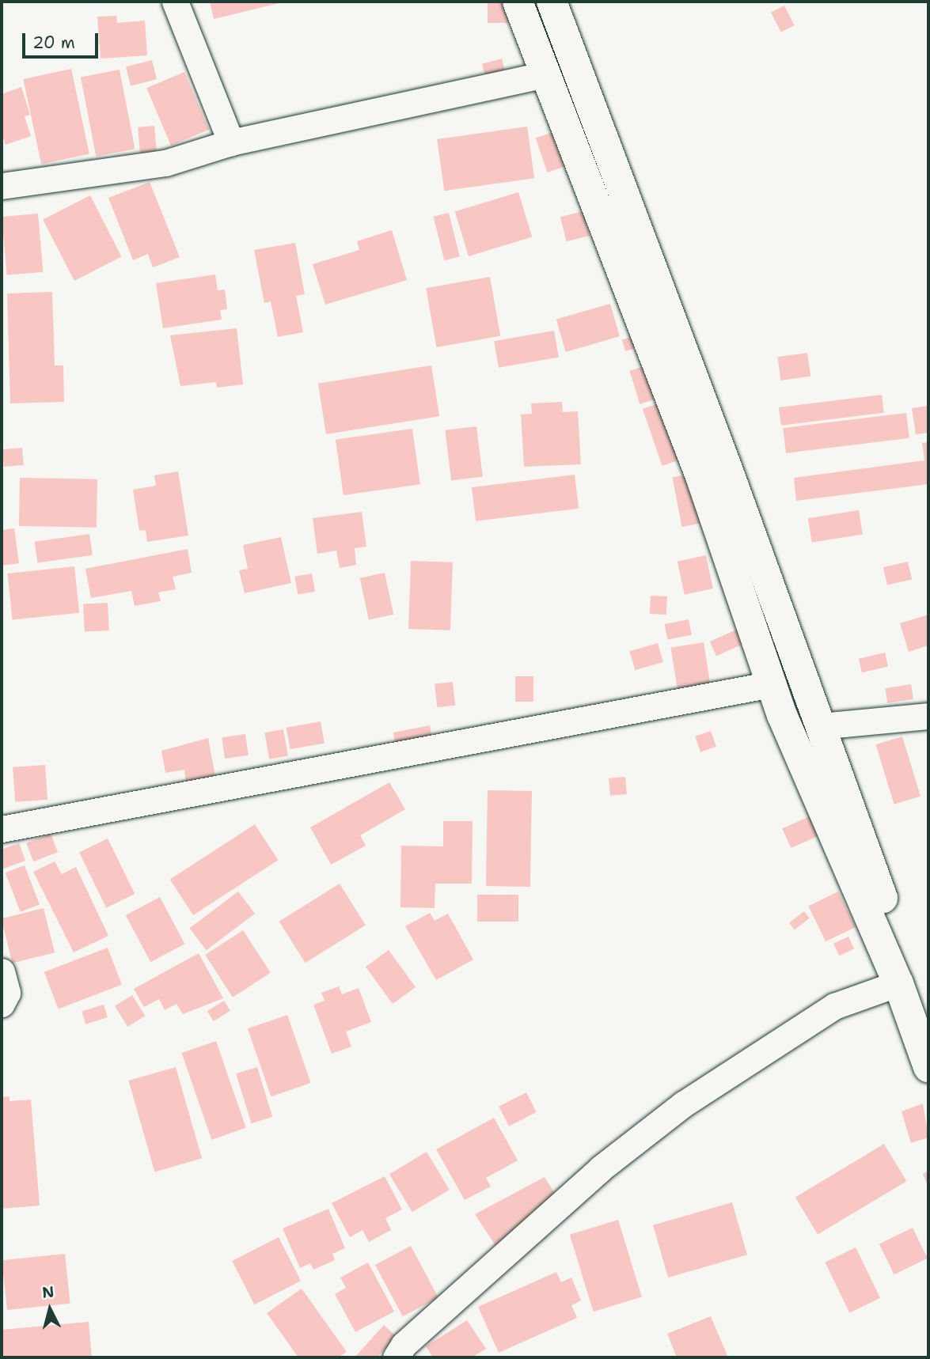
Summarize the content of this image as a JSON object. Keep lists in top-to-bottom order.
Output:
{
  "scale_bar": "20 m",
  "north": "top"
}
